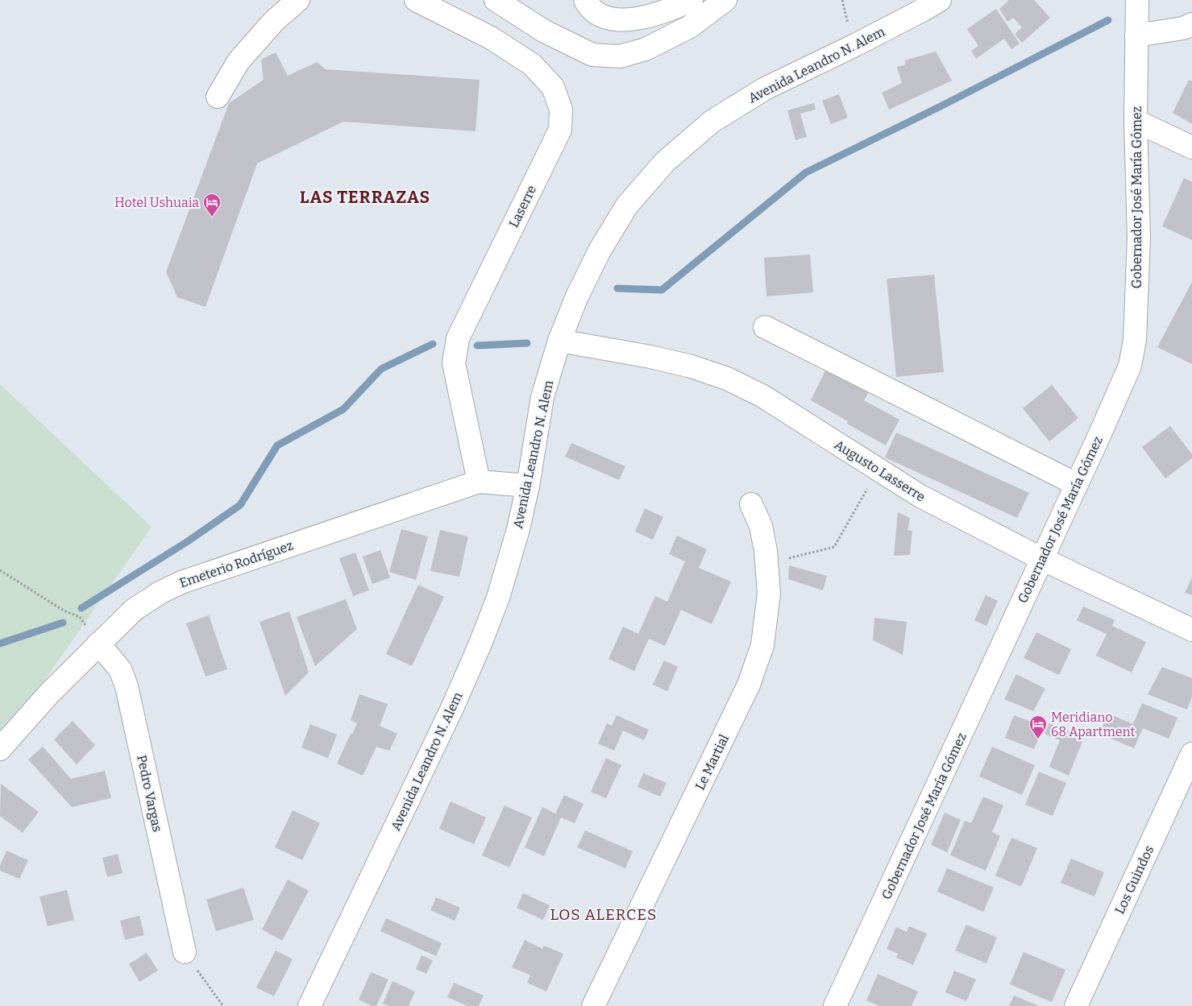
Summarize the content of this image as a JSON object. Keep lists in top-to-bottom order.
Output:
{
  "streets": {
    "main road": [
      "Avenida Leandro N. Alem",
      "Gobernador José María Gómez",
      "Laserre",
      "Augusto Lasserre",
      "Emeterio Rodríguez",
      "Le Martial",
      "Pedro Vargas",
      "Los Guindos"
    ]
  },
  "crossings": [
    ["Avenida Leandro N. Alem", "Augusto Lasserre"],
    ["Avenida Leandro N. Alem", "Emeterio Rodríguez"],
    ["Gobernador José María Gómez", "Augusto Lasserre"],
    ["Laserre", "Emeterio Rodríguez"],
    ["Emeterio Rodríguez", "Pedro Vargas"]
  ],
  "districts": ["LAS TERRAZAS", "LOS ALERCES"],
  "places": {
    "hotel": ["Hotel Ushuaia", "Meridiano 68 Apartment"]
  }
}
